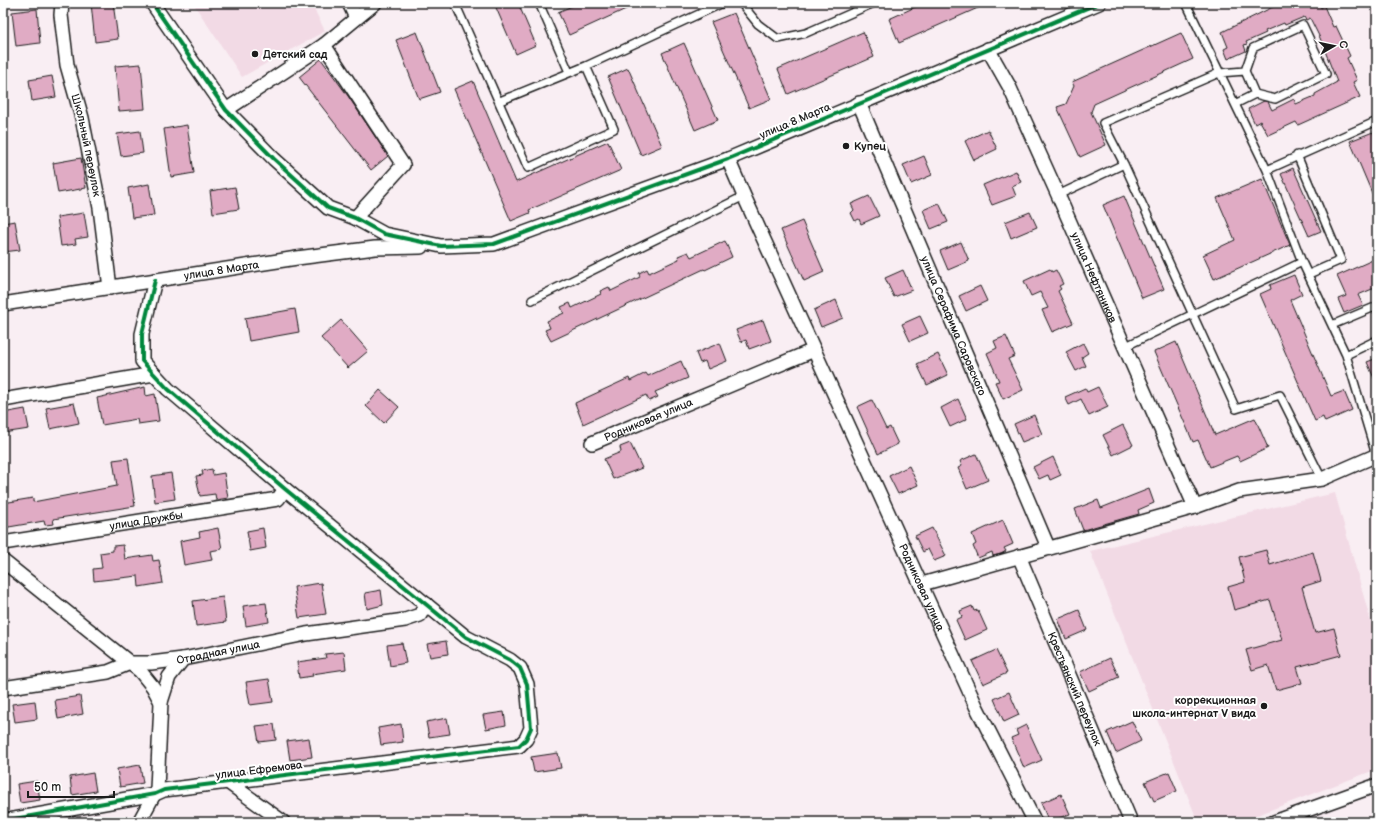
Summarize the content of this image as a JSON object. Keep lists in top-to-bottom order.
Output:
{
  "streets": {
    "street": [
      "улица 8 Марта",
      "Школьный переулок",
      "улица Нефтяников",
      "улица Серафима Саровского",
      "Родниковая улица",
      "улица Дружбы",
      "Отрадная улица",
      "Крестьянский переулок",
      "улица Ефремова"
    ]
  },
  "crossings": [
    ["улица 8 Марта", "Школьный переулок"],
    ["улица 8 Марта", "улица Нефтяников"],
    ["улица 8 Марта", "улица Серафима Саровского"],
    ["улица 8 Марта", "Родниковая улица"],
    ["Отрадная улица", "улица Ефремова"]
  ],
  "places": ["Детский сад", "Купец", "коррекционная школа-интернат V вида"],
  "scale_bar": "50 m",
  "north": "right"
}
